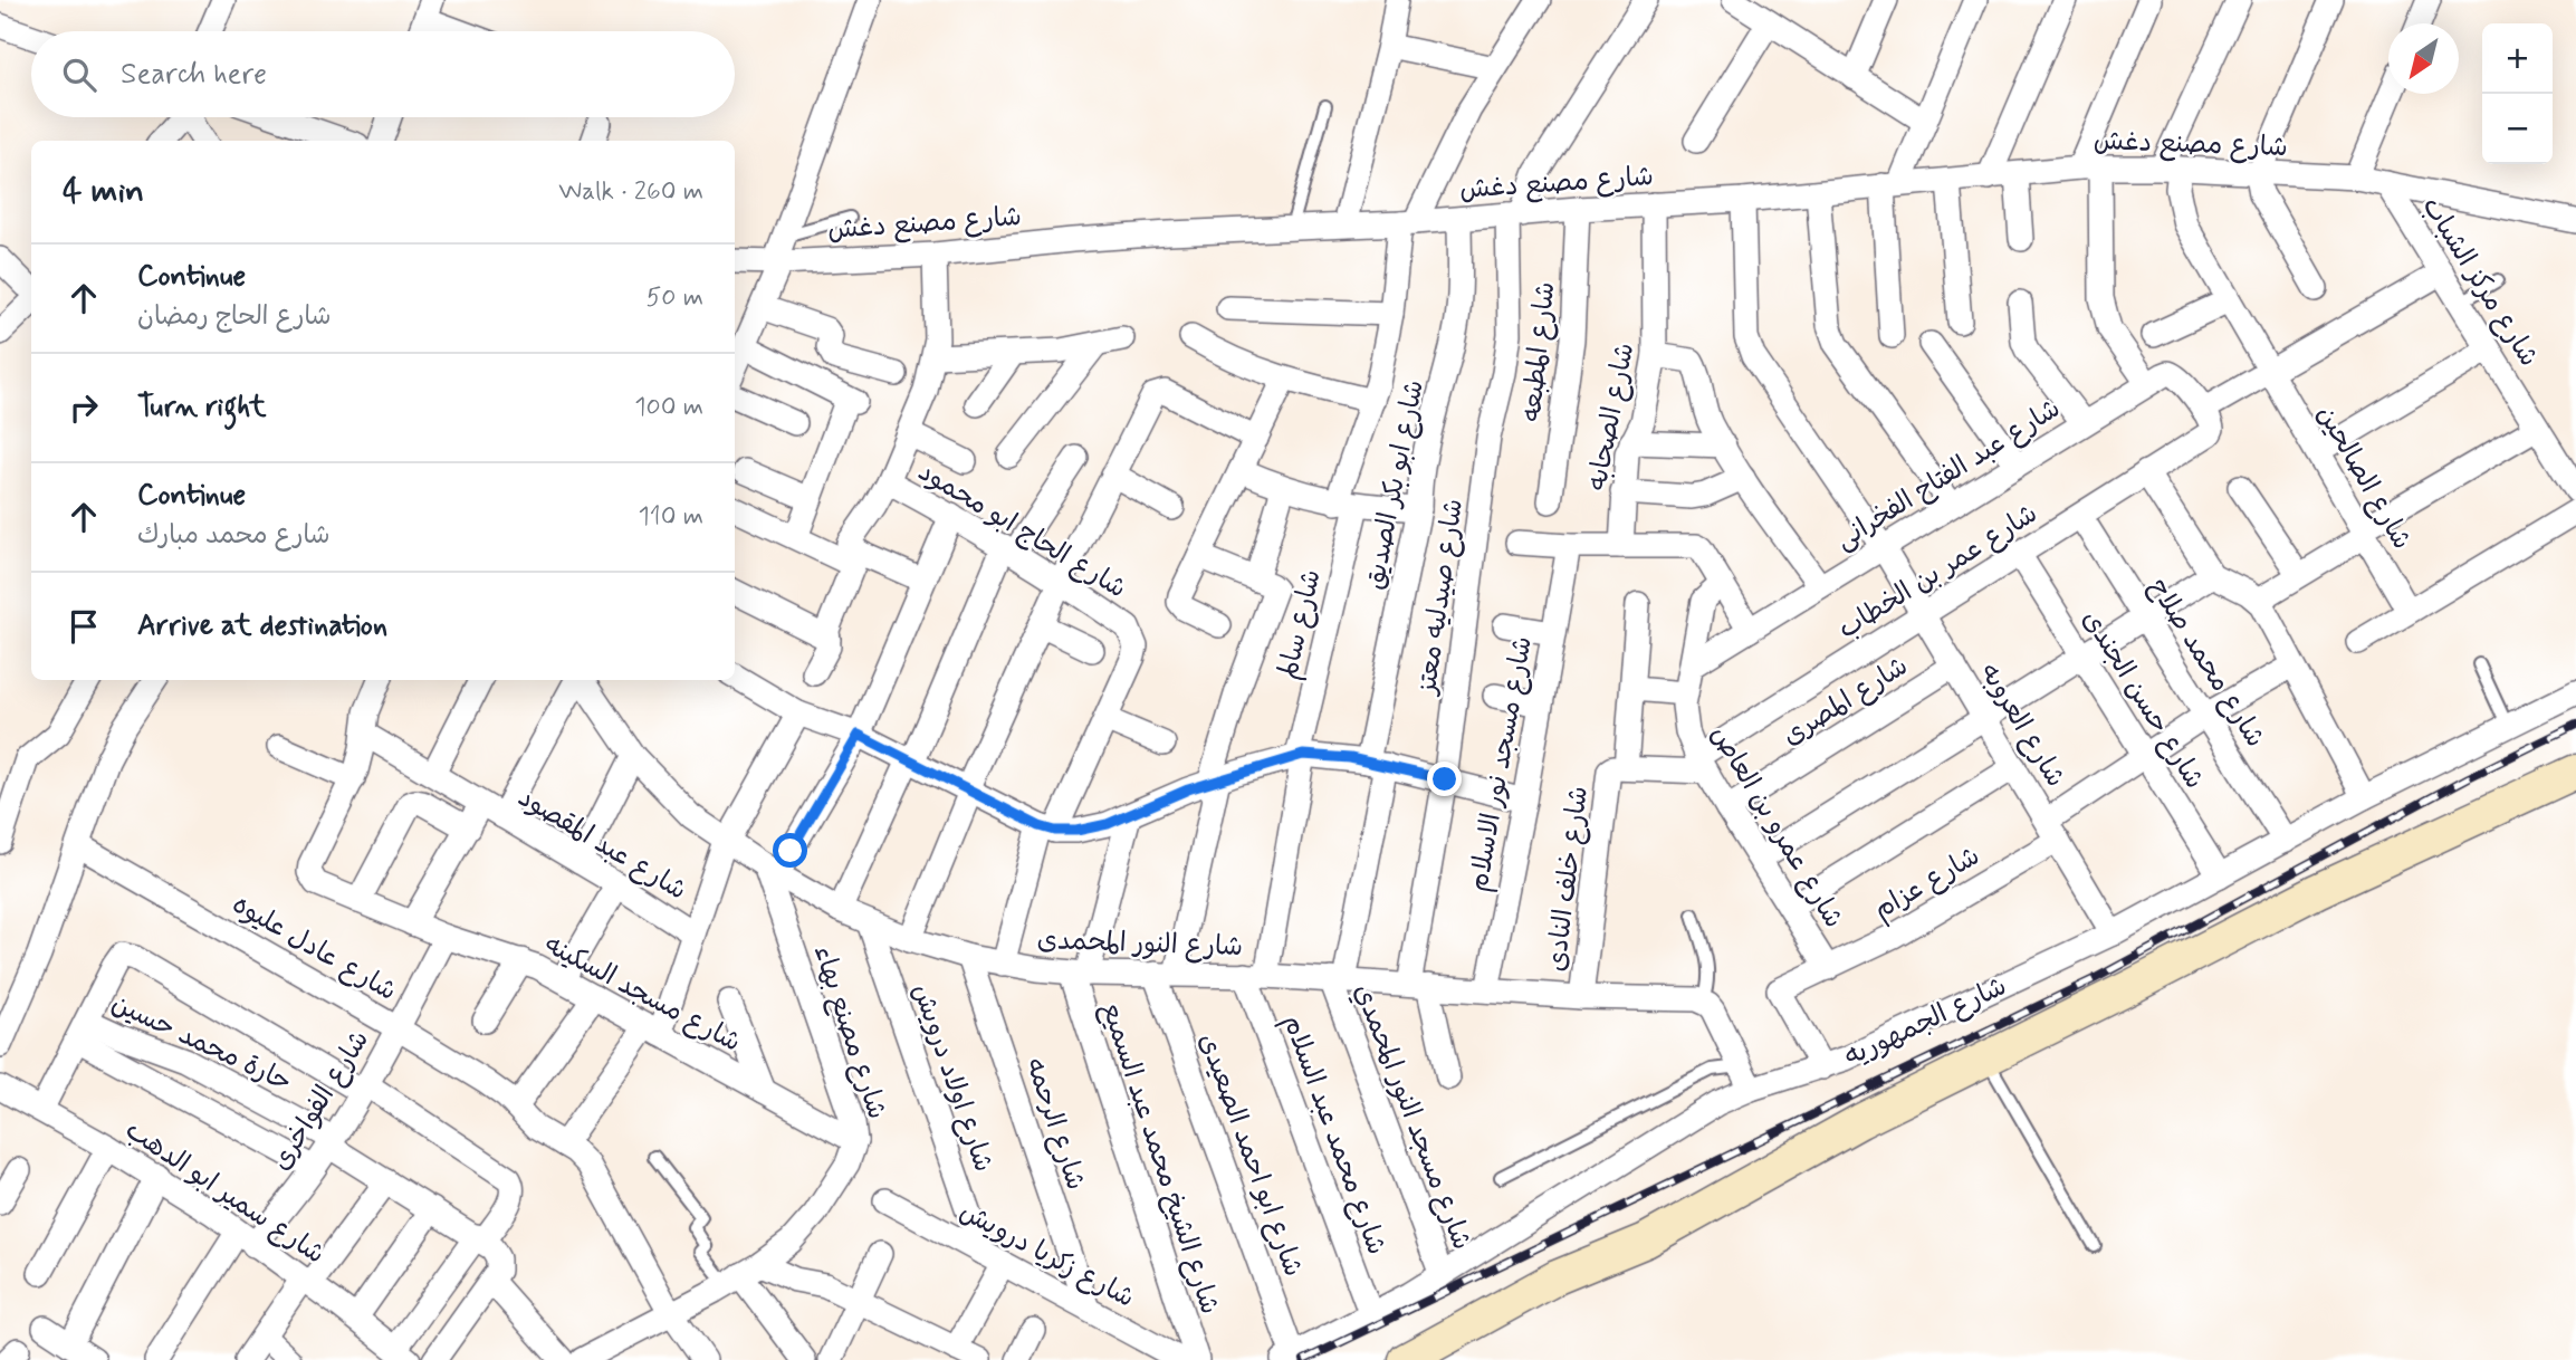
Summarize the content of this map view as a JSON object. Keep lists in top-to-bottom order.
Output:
{
  "streets": {
    "street": [
      "شارع مصنع دغش",
      "شارع مركز الشباب",
      "شارع المطبعه",
      "شارع الصحابه",
      "شارع عبد الفتاح الفخرانى",
      "شارع الصالحين",
      "شارع ابو بكر الصديق",
      "شارع الحاج ابو محمود",
      "شارع عمر بن الخطاب",
      "شارع صيدليه معتز",
      "شارع سالم",
      "شارع محمد صلاح",
      "شارع حسن الجندى",
      "شارع المصرى",
      "شارع العروبه",
      "شارع مسجد نور الاسلام",
      "شارع عمرو بن العاص",
      "شارع عبد المقصود",
      "شارع خلف النادى",
      "شارع عزام",
      "شارع النور المحمدى",
      "شارع عادل عليوه",
      "شارع مسجد السكينه",
      "شارع الجمهوريه",
      "شارع مصنع بهاء",
      "حارة محمد حسين",
      "شارع اولاد درويش",
      "شارع الفواخرى",
      "شارع مسجد النور المحمدي",
      "شارع الرحمه",
      "شارع محمد عبد السلام",
      "شارع ابو احمد الصعيدى",
      "شارع الشيخ محمد عبد السميع",
      "شارع سمير ابو الدهب",
      "شارع زكريا درويش"
    ]
  },
  "crossings": [
    ["شارع مصنع دغش", "شارع مركز الشباب"],
    ["شارع مصنع دغش", "شارع المطبعه"],
    ["شارع مصنع دغش", "شارع الصحابه"],
    ["شارع مصنع دغش", "شارع الصالحين"],
    ["شارع مصنع دغش", "شارع ابو بكر الصديق"],
    ["شارع مصنع دغش", "شارع صيدليه معتز"],
    ["شارع مصنع دغش", "شارع سالم"],
    ["شارع مصنع دغش", "شارع العروبه"],
    ["شارع مركز الشباب", "شارع عمر بن الخطاب"],
    ["شارع عبد الفتاح الفخرانى", "شارع العروبه"],
    ["شارع عبد الفتاح الفخرانى", "شارع عمرو بن العاص"],
    ["شارع الصالحين", "شارع عمر بن الخطاب"],
    ["شارع ابو بكر الصديق", "شارع النور المحمدى"],
    ["شارع ابو بكر الصديق", "شارع مسجد النور المحمدي"],
    ["شارع عمر بن الخطاب", "شارع محمد صلاح"],
    ["شارع عمر بن الخطاب", "شارع حسن الجندى"],
    ["شارع عمر بن الخطاب", "شارع العروبه"],
    ["شارع عمر بن الخطاب", "شارع عمرو بن العاص"],
    ["شارع عمر بن الخطاب", "شارع خلف النادى"],
    ["شارع صيدليه معتز", "شارع النور المحمدى"],
    ["شارع سالم", "شارع النور المحمدى"],
    ["شارع سالم", "شارع محمد عبد السلام"],
    ["شارع محمد صلاح", "شارع عزام"],
    ["شارع محمد صلاح", "شارع الجمهوريه"],
    ["شارع حسن الجندى", "شارع عزام"],
    ["شارع حسن الجندى", "شارع الجمهوريه"],
    ["شارع المصرى", "شارع العروبه"],
    ["شارع المصرى", "شارع عمرو بن العاص"],
    ["شارع العروبه", "شارع عزام"],
    ["شارع العروبه", "شارع الجمهوريه"],
    ["شارع مسجد نور الاسلام", "شارع النور المحمدى"],
    ["شارع عمرو بن العاص", "شارع خلف النادى"],
    ["شارع عمرو بن العاص", "شارع عزام"],
    ["شارع خلف النادى", "شارع النور المحمدى"],
    ["شارع عزام", "شارع الجمهوريه"],
    ["شارع النور المحمدى", "شارع مصنع بهاء"],
    ["شارع النور المحمدى", "شارع اولاد درويش"],
    ["شارع النور المحمدى", "شارع مسجد النور المحمدي"],
    ["شارع النور المحمدى", "شارع الرحمه"],
    ["شارع النور المحمدى", "شارع محمد عبد السلام"],
    ["شارع النور المحمدى", "شارع ابو احمد الصعيدى"],
    ["شارع النور المحمدى", "شارع الشيخ محمد عبد السميع"],
    ["شارع عادل عليوه", "شارع مصنع بهاء"],
    ["شارع عادل عليوه", "شارع الفواخرى"],
    ["شارع مسجد السكينه", "شارع مصنع بهاء"],
    ["شارع مسجد السكينه", "شارع الفواخرى"],
    ["شارع الجمهوريه", "شارع مسجد النور المحمدي"],
    ["شارع الجمهوريه", "شارع محمد عبد السلام"],
    ["شارع الجمهوريه", "شارع ابو احمد الصعيدى"],
    ["حارة محمد حسين", "شارع الفواخرى"],
    ["شارع اولاد درويش", "شارع زكريا درويش"],
    ["شارع الفواخرى", "شارع سمير ابو الدهب"],
    ["شارع الرحمه", "شارع زكريا درويش"]
  ],
  "north": "bottom left",
  "page": {
    "map_buttons": ["+", "−"],
    "search": "Search here",
    "heading": ["4 min", "Walk · 260 m"],
    "list": [
      ["Continue", "شارع الحاج رمضان", "50 m"],
      ["Turn right", "100 m"],
      ["Continue", "شارع محمد مبارك", "110 m"],
      "Arrive at destination"
    ]
  }
}
